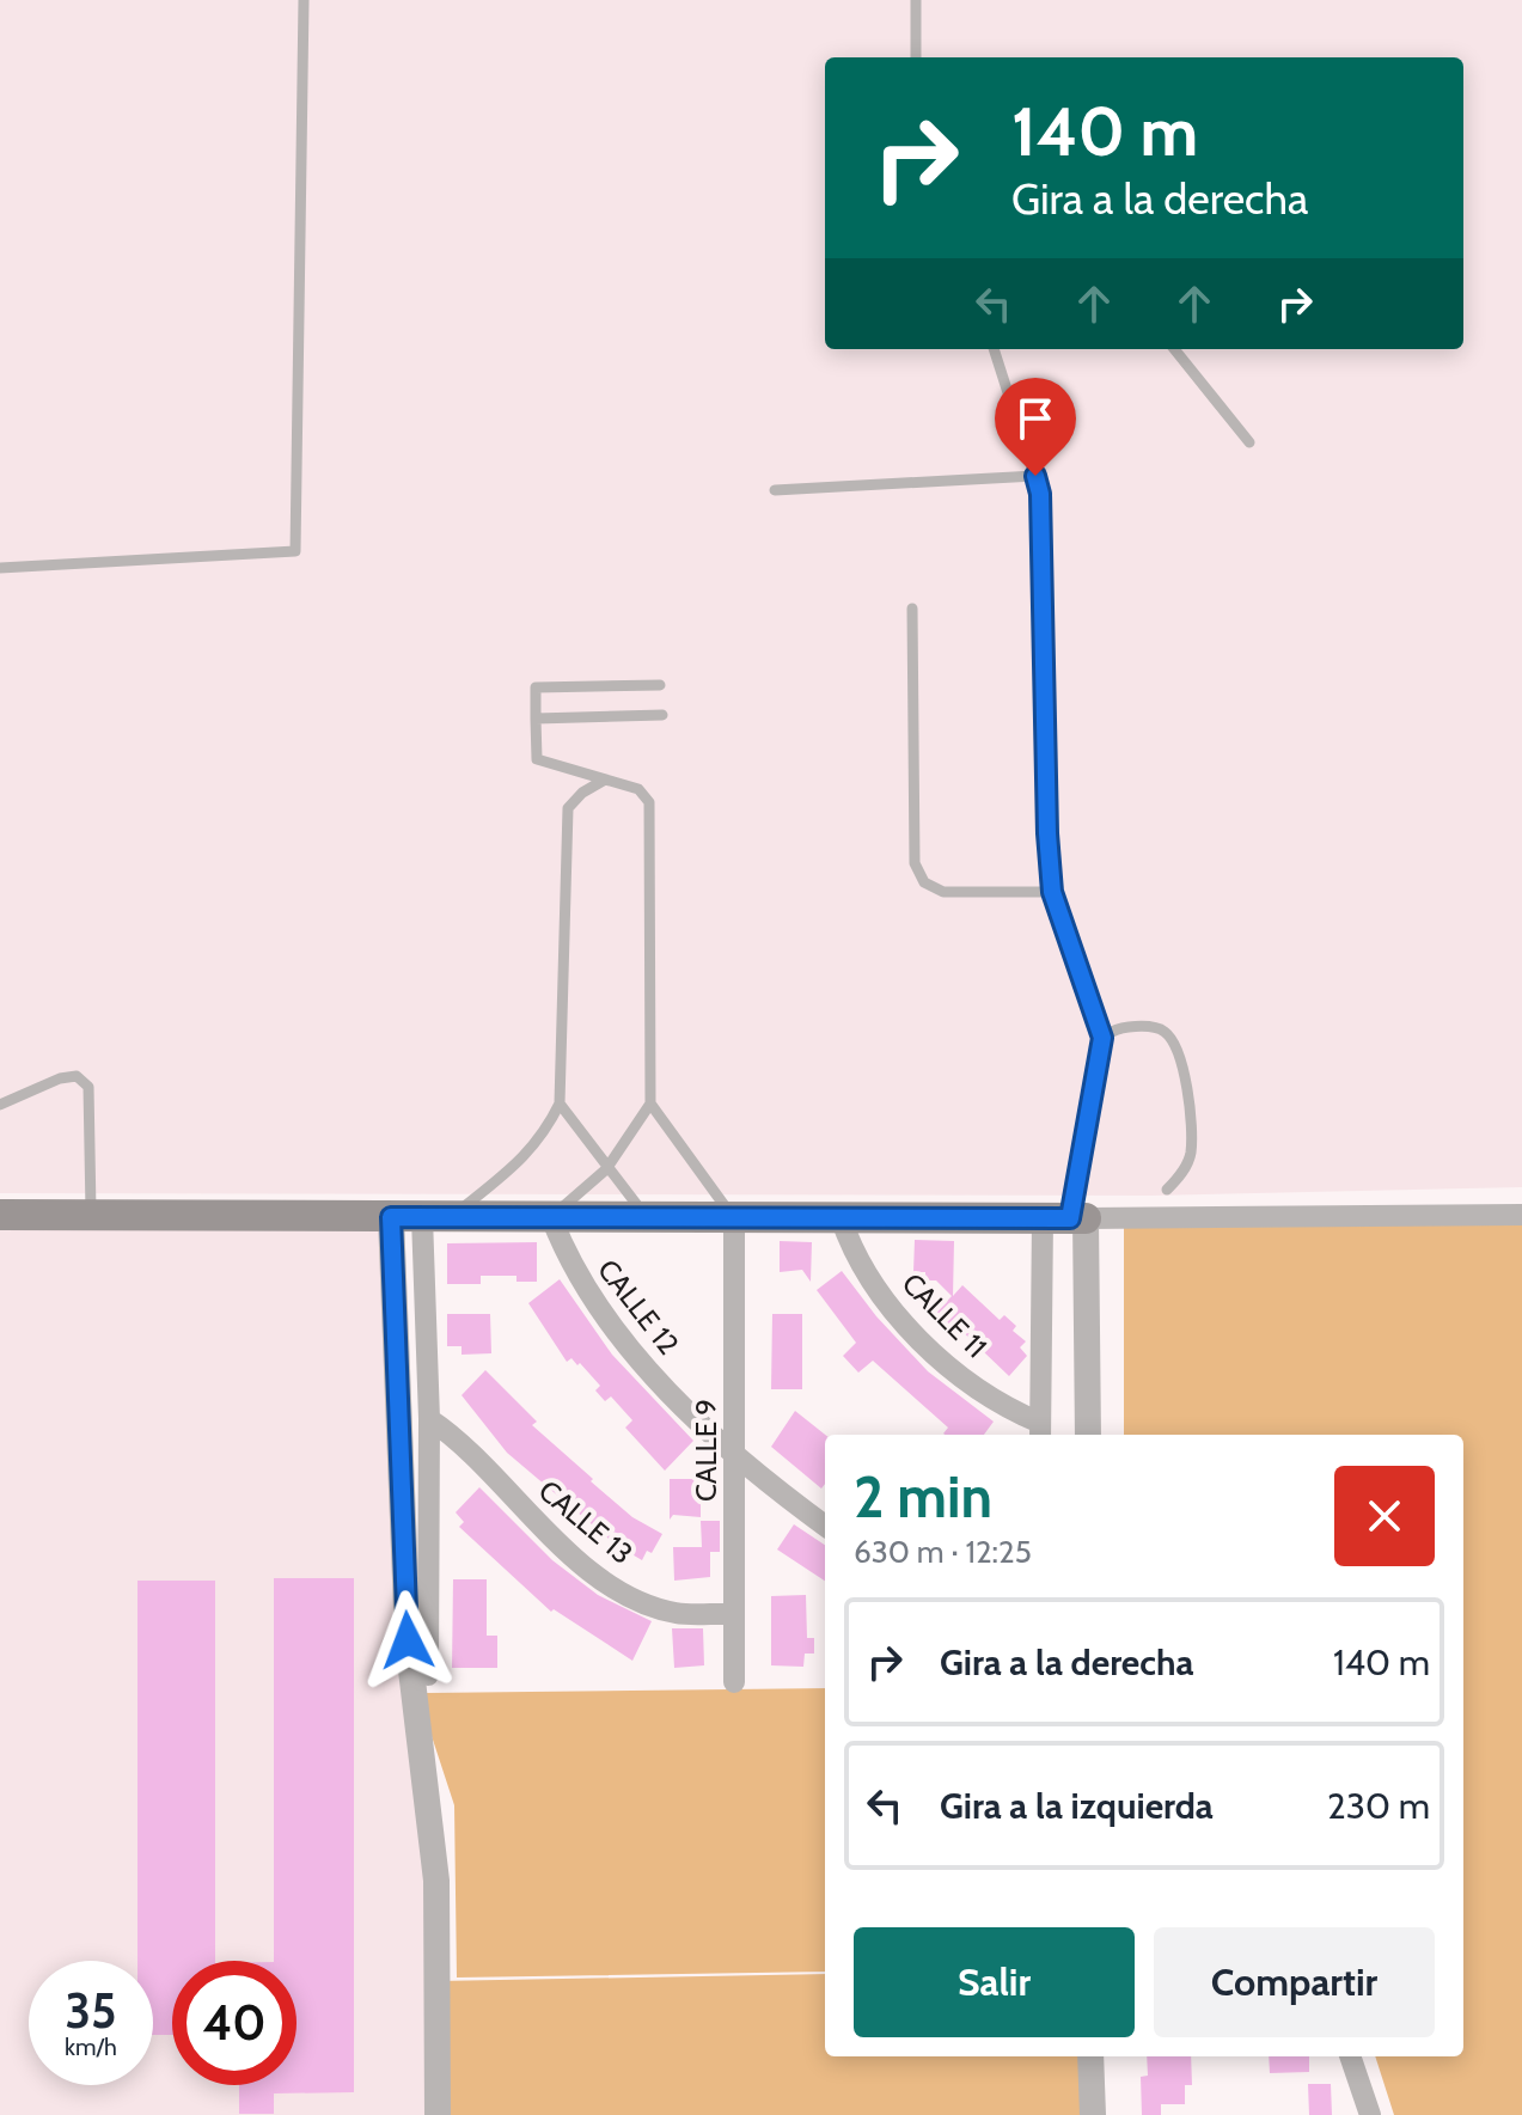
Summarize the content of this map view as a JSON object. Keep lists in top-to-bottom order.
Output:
{
  "streets": {
    "street": [
      "CALLE 12",
      "CALLE 11",
      "CALLE 9",
      "CALLE 13"
    ]
  },
  "crossings": [
    ["CALLE 12", "CALLE 9"],
    ["CALLE 9", "CALLE 13"]
  ],
  "page": {
    "turn": ["140 m", "Gira a la derecha"],
    "heading": ["2 min", "630 m · 12:25"],
    "list": [
      {
        "name": "Gira a la derecha",
        "value": "140 m"
      },
      {
        "name": "Gira a la izquierda",
        "value": "230 m"
      }
    ],
    "buttons": ["Salir", "Compartir"],
    "speed": "35 km/h",
    "limit": "40"
  }
}
